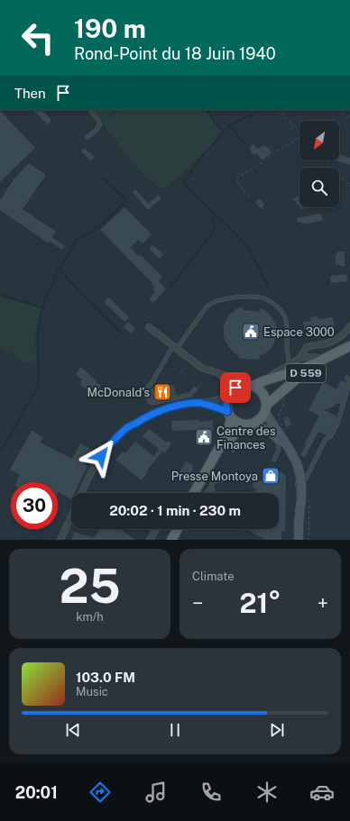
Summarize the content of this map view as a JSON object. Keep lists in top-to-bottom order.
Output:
{
  "streets": {
    "main road": ["D 559"]
  },
  "places": {
    "public building": ["Espace 3000", "Centre des Finances"],
    "restaurant": ["McDonald's"],
    "shop": ["Presse Montoya"]
  },
  "north": "bottom left",
  "page": {
    "turn": ["190 m", "Rond-Point du 18 Juin 1940"],
    "then": "Then",
    "limit": "30",
    "trip": "20:02 · 1 min · 230 m",
    "tile": [
      ["25", "km/h"],
      "Climate"
    ],
    "heat": ["−", "21°", "+"],
    "song": ["103.0 FM", "Music"],
    "tabs": "20:01"
  }
}
